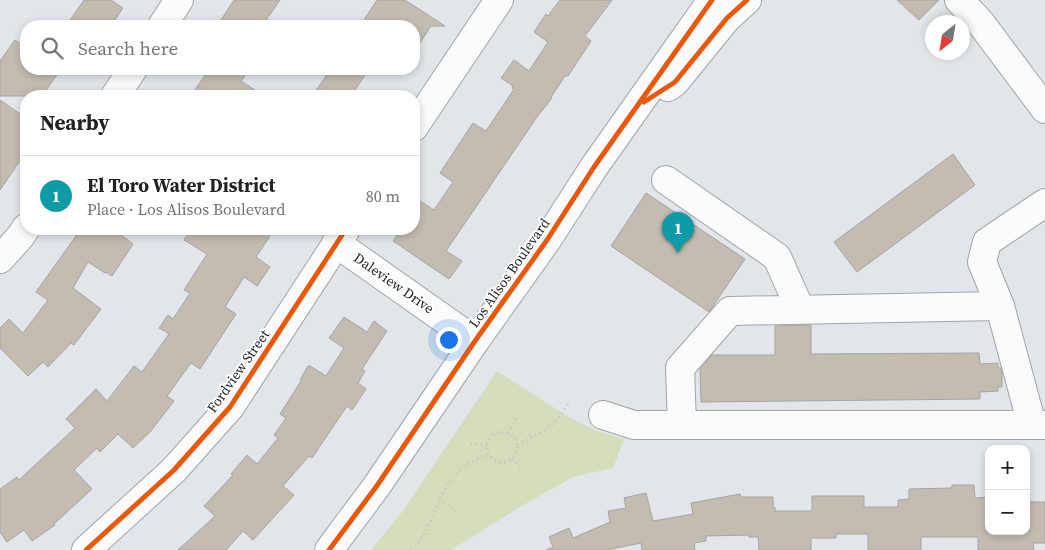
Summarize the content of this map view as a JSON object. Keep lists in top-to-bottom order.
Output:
{
  "streets": {
    "street": ["Los Alisos Boulevard", "Daleview Drive", "Fordview Street"]
  },
  "crossings": [
    ["Los Alisos Boulevard", "Daleview Drive"],
    ["Daleview Drive", "Fordview Street"]
  ],
  "north": "bottom left",
  "page": {
    "search": "Search here",
    "heading": "Nearby",
    "list": [
      {
        "mark": "1",
        "name": "El Toro Water District",
        "note": "Place · Los Alisos Boulevard",
        "value": "80 m"
      }
    ],
    "pins": "1",
    "map_buttons": ["+", "−"]
  }
}
